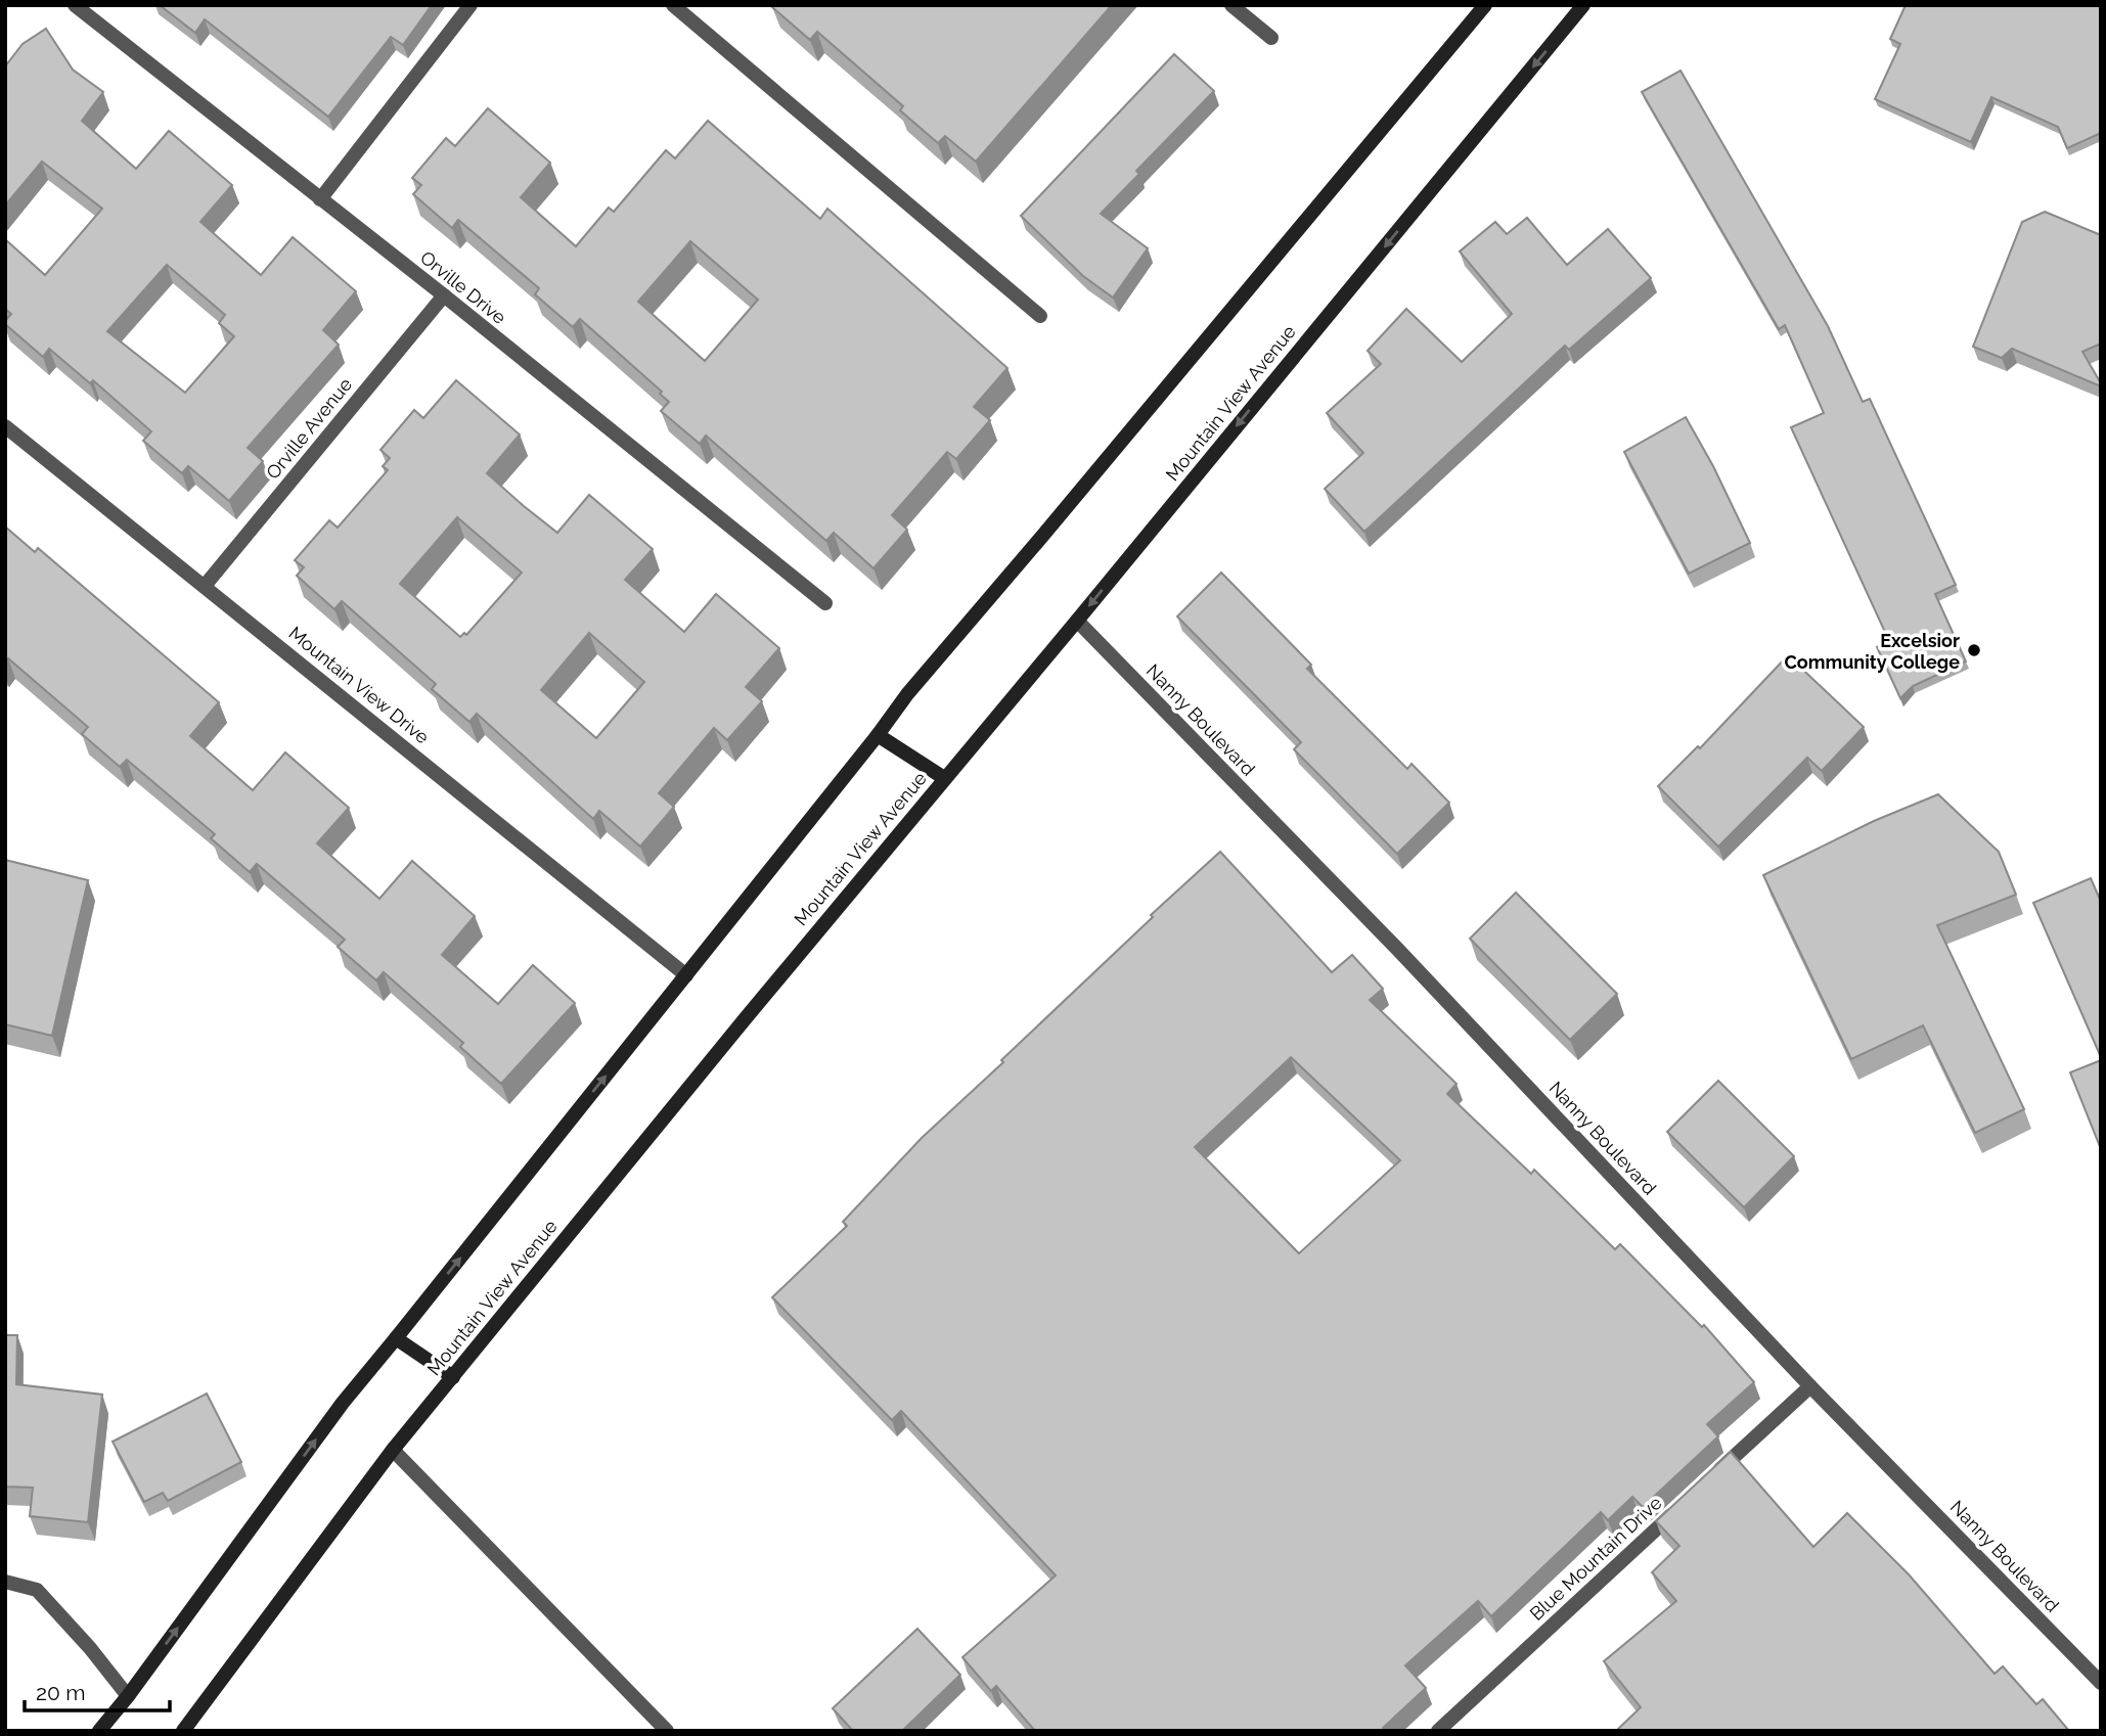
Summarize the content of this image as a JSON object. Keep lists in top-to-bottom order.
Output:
{
  "streets": {
    "main road": ["Mountain View Avenue"],
    "street": [
      "Orville Drive",
      "Orville Avenue",
      "Mountain View Drive",
      "Nanny Boulevard",
      "Blue Mountain Drive"
    ]
  },
  "crossings": [
    ["Orville Drive", "Orville Avenue"],
    ["Mountain View Avenue", "Nanny Boulevard"],
    ["Orville Avenue", "Mountain View Drive"]
  ],
  "places": ["Excelsior Community College"],
  "scale_bar": "20 m"
}
